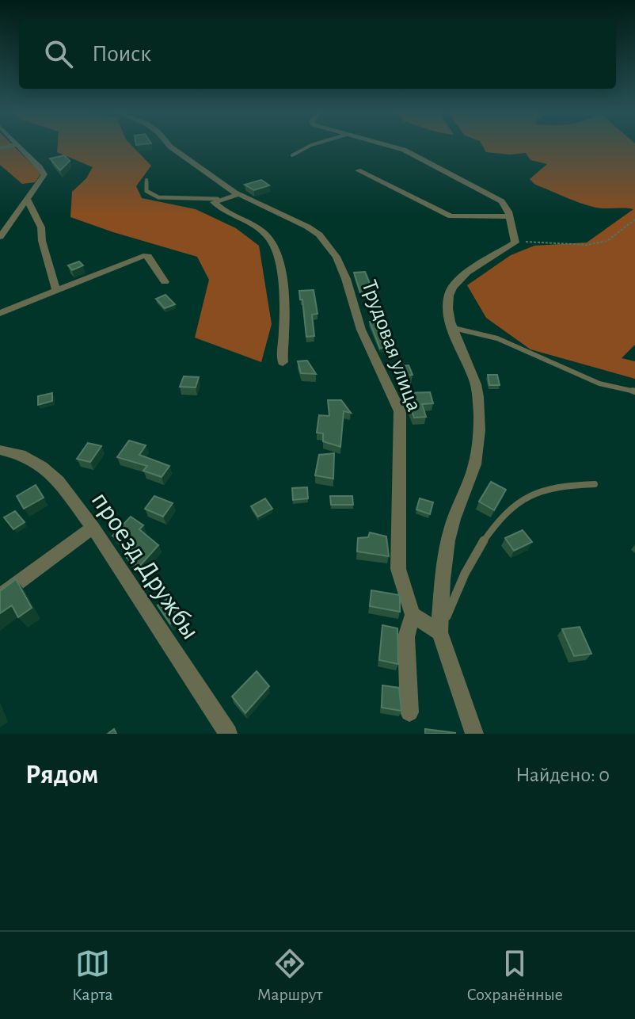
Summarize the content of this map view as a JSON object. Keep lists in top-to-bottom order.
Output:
{
  "streets": {
    "street": ["Трудовая улица", "проезд Дружбы"]
  },
  "page": {
    "search": "Поиск",
    "heading": ["Рядом", "Найдено: 0"],
    "nav": ["Карта", "Маршрут", "Сохранённые"]
  }
}
